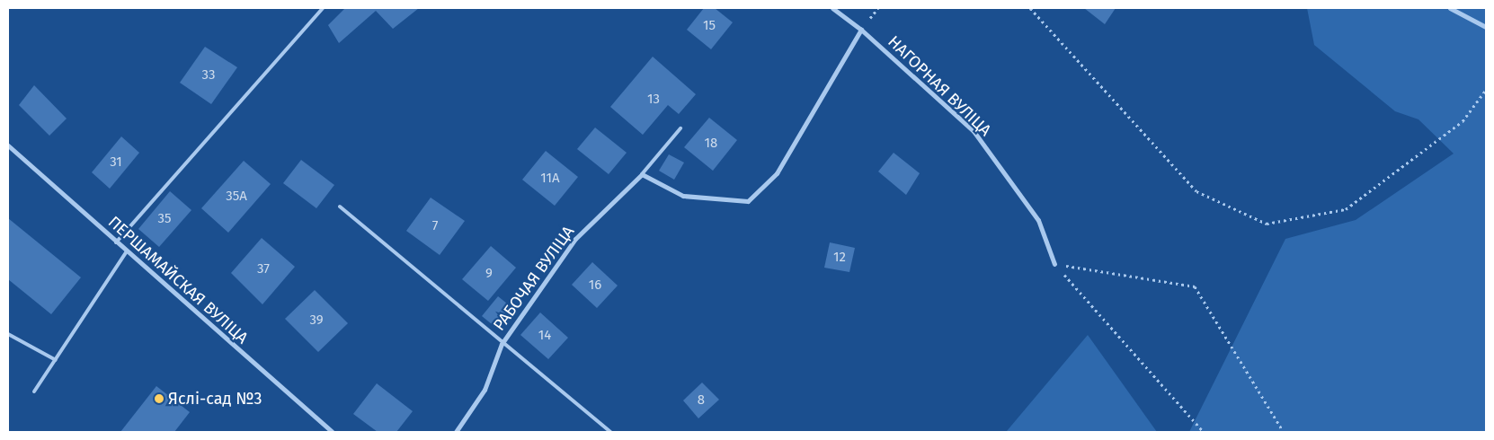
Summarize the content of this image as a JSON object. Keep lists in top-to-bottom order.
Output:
{
  "streets": {
    "street": ["НАГОРНАЯ ВУЛІЦА", "РАБОЧАЯ ВУЛІЦА", "ПЕРШАМАЙСКАЯ ВУЛІЦА"]
  },
  "places": ["Яслі-сад №3"],
  "house_numbers": [
    "15",
    "33",
    "13",
    "18",
    "31",
    "11А",
    "35А",
    "35",
    "7",
    "12",
    "37",
    "9",
    "16",
    "39",
    "14",
    "8"
  ]
}
